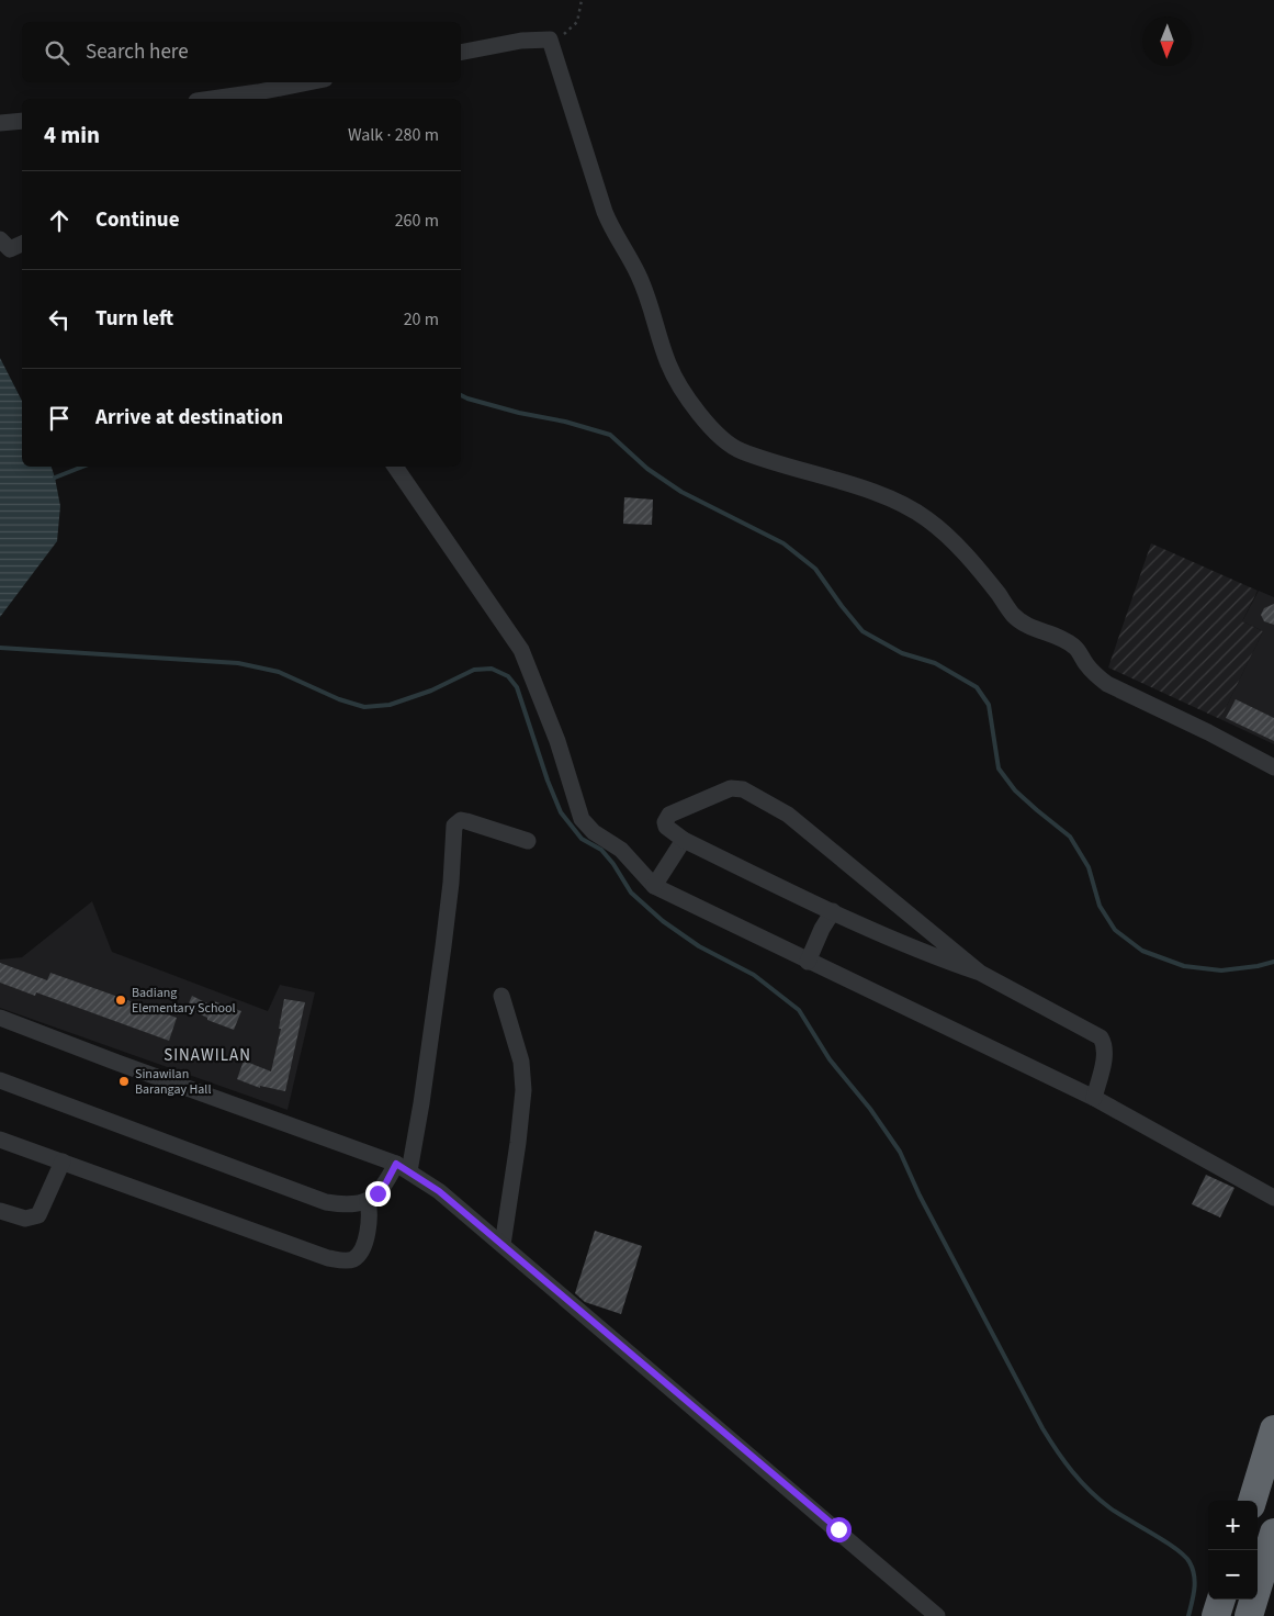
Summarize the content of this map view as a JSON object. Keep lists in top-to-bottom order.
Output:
{
  "districts": ["SINAWILAN"],
  "places": ["Badiang Elementary School", "Sinawilan Barangay Hall"],
  "north": "bottom",
  "page": {
    "search": "Search here",
    "heading": ["4 min", "Walk · 280 m"],
    "list": [
      ["Continue", "260 m"],
      ["Turn left", "20 m"],
      "Arrive at destination"
    ],
    "map_buttons": ["+", "−"]
  }
}
